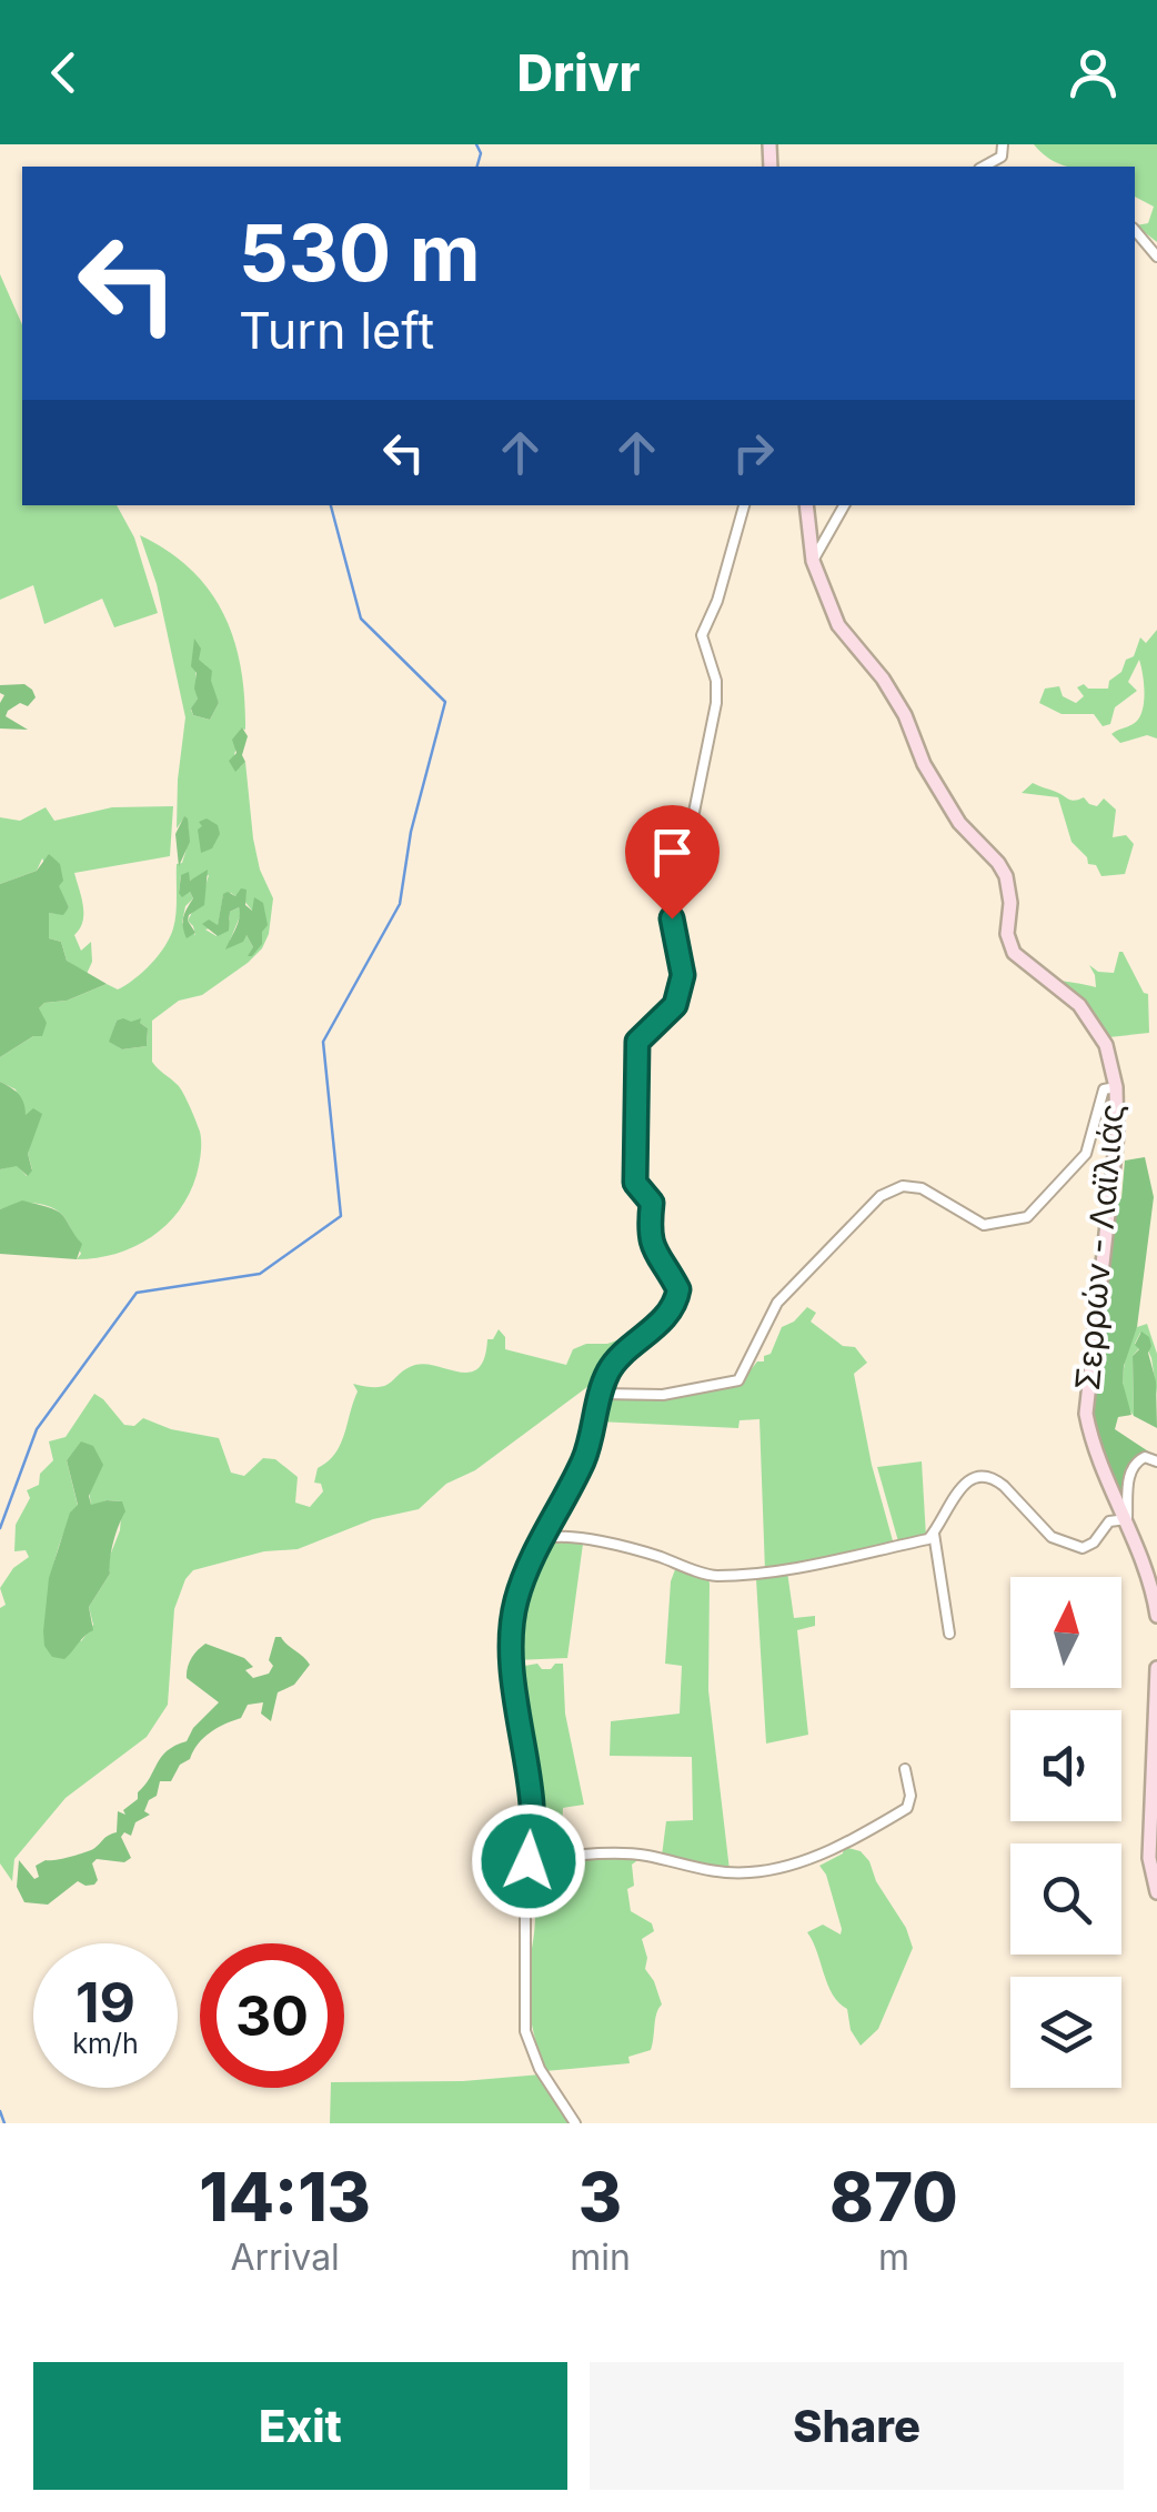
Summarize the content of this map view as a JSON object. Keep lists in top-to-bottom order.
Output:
{
  "streets": {
    "main road": ["Σερρών - Λαϊλιάς"]
  },
  "north": "top",
  "page": {
    "header": "Drivr",
    "turn": ["530 m", "Turn left"],
    "speed": "19 km/h",
    "limit": "30",
    "eta": [
      "14:13",
      "Arrival",
      "3",
      "min",
      "870",
      "m"
    ],
    "buttons": ["Exit", "Share"]
  }
}
